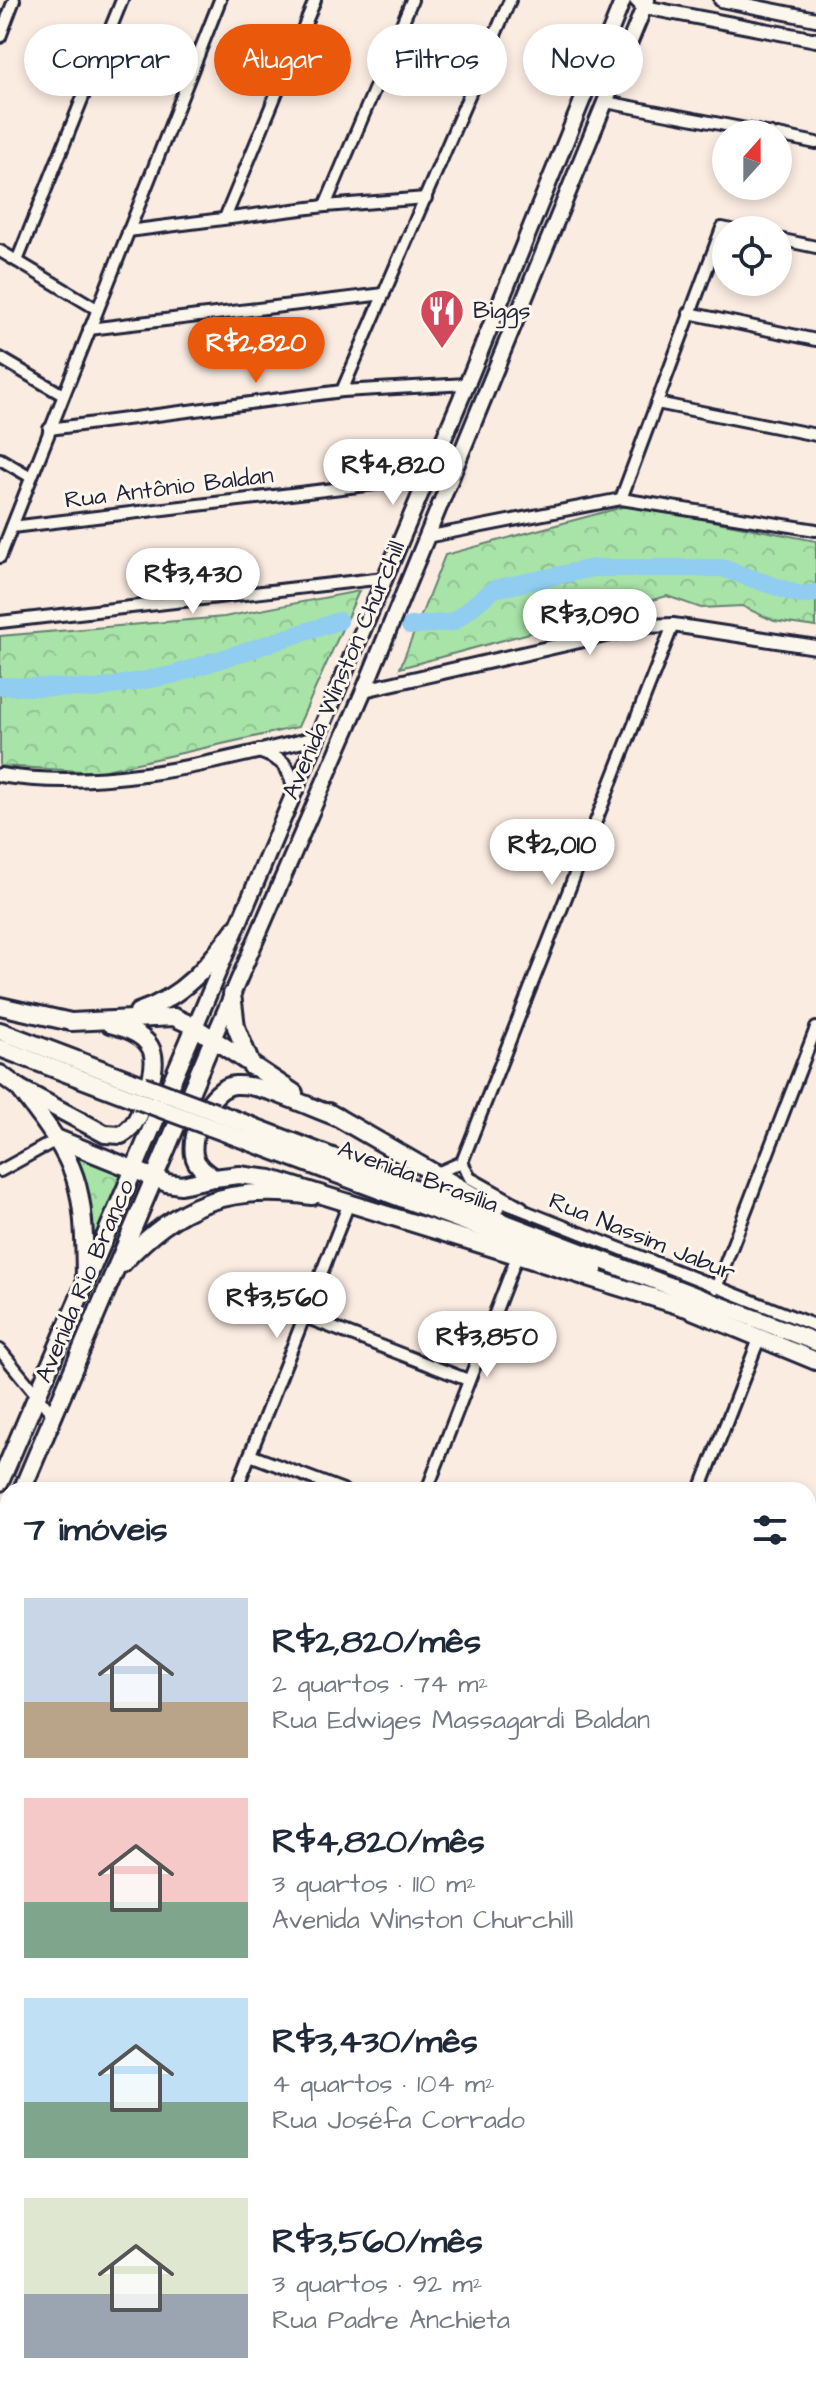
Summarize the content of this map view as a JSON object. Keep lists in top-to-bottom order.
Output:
{
  "streets": {
    "main road": ["Avenida Winston Churchill", "Avenida Brasília", "Avenida Rio Branco"],
    "street": ["Rua Antônio Baldan", "Rua Nassim Jabur"]
  },
  "crossings": [
    ["Rua Antônio Baldan", "Avenida Winston Churchill"],
    ["Avenida Winston Churchill", "Avenida Rio Branco"]
  ],
  "places": {
    "restaurant": ["Biggs"]
  },
  "north": "top",
  "page": {
    "chip": [
      "Comprar",
      "Alugar",
      "Filtros",
      "Novo"
    ],
    "price": [
      "R$2,820",
      "R$4,820",
      "R$3,430",
      "R$3,090",
      "R$2,010",
      "R$3,560",
      "R$3,850"
    ],
    "heading": "7 imóveis",
    "list": [
      {
        "name": "R$2,820/mês",
        "note": "2 quartos · 74 m² · Rua Edwiges Massagardi Baldan"
      },
      {
        "name": "R$4,820/mês",
        "note": "3 quartos · 110 m² · Avenida Winston Churchill"
      },
      {
        "name": "R$3,430/mês",
        "note": "4 quartos · 104 m² · Rua Joséfa Corrado"
      },
      {
        "name": "R$3,560/mês",
        "note": "3 quartos · 92 m² · Rua Padre Anchieta"
      }
    ]
  }
}
